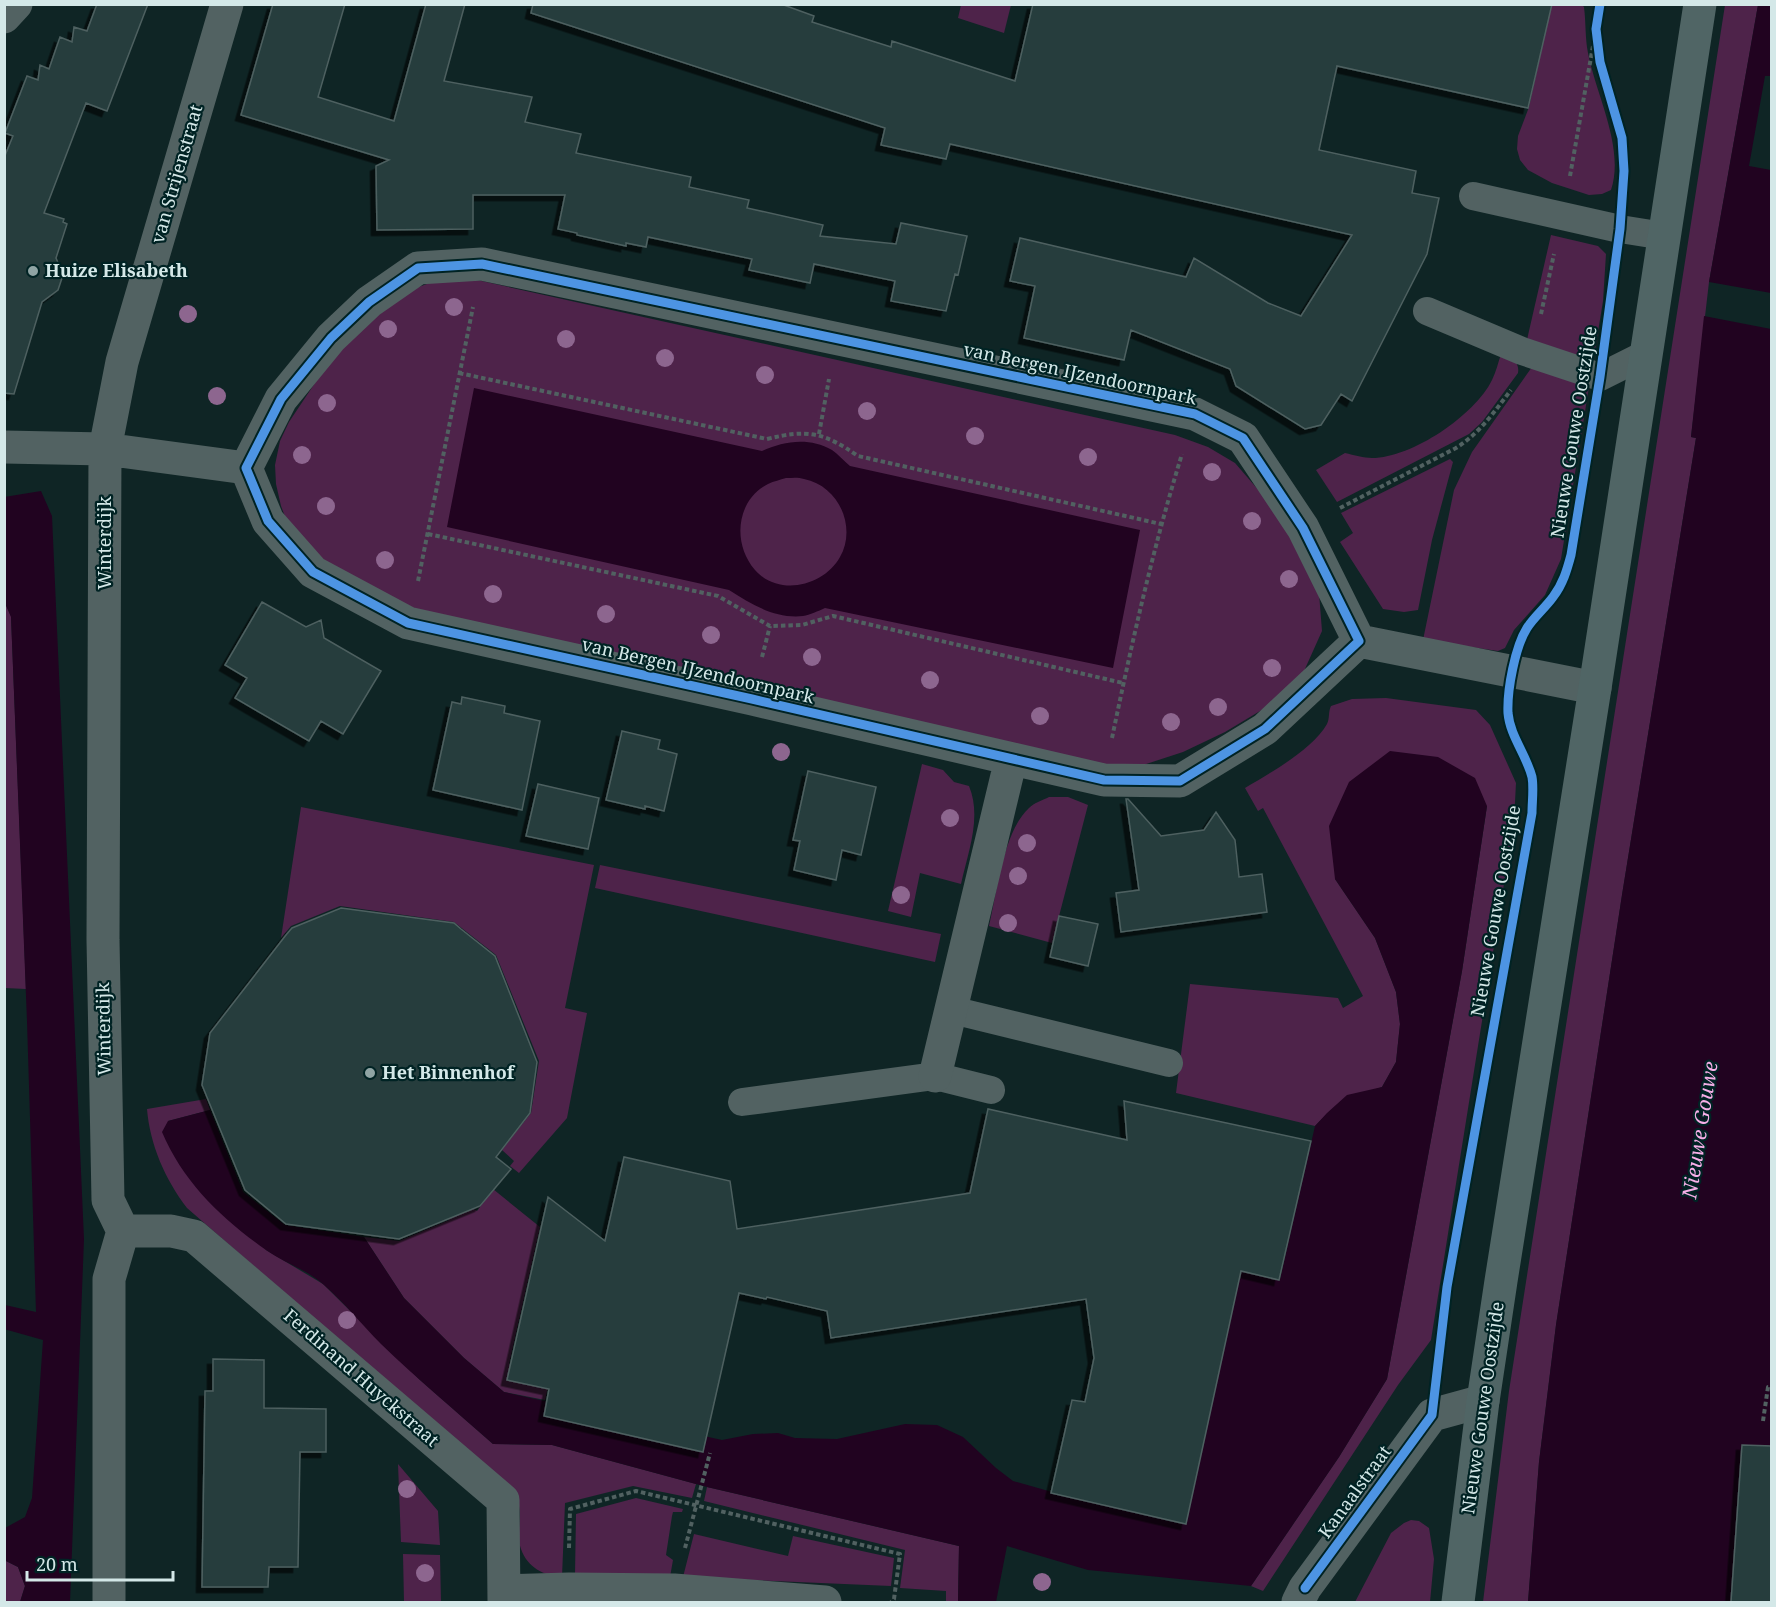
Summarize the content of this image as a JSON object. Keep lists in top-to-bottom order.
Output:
{
  "streets": {
    "main road": ["Nieuwe Gouwe Oostzijde"],
    "street": [
      "van Strijenstraat",
      "van Bergen IJzendoornpark",
      "Winterdijk",
      "Ferdinand Huyckstraat",
      "Kanaalstraat"
    ]
  },
  "crossings": [
    ["van Strijenstraat", "Winterdijk"],
    ["Nieuwe Gouwe Oostzijde", "Kanaalstraat"],
    ["Winterdijk", "Ferdinand Huyckstraat"]
  ],
  "water": ["Nieuwe Gouwe"],
  "places": ["Huize Elisabeth", "Het Binnenhof"],
  "scale_bar": "20 m"
}
